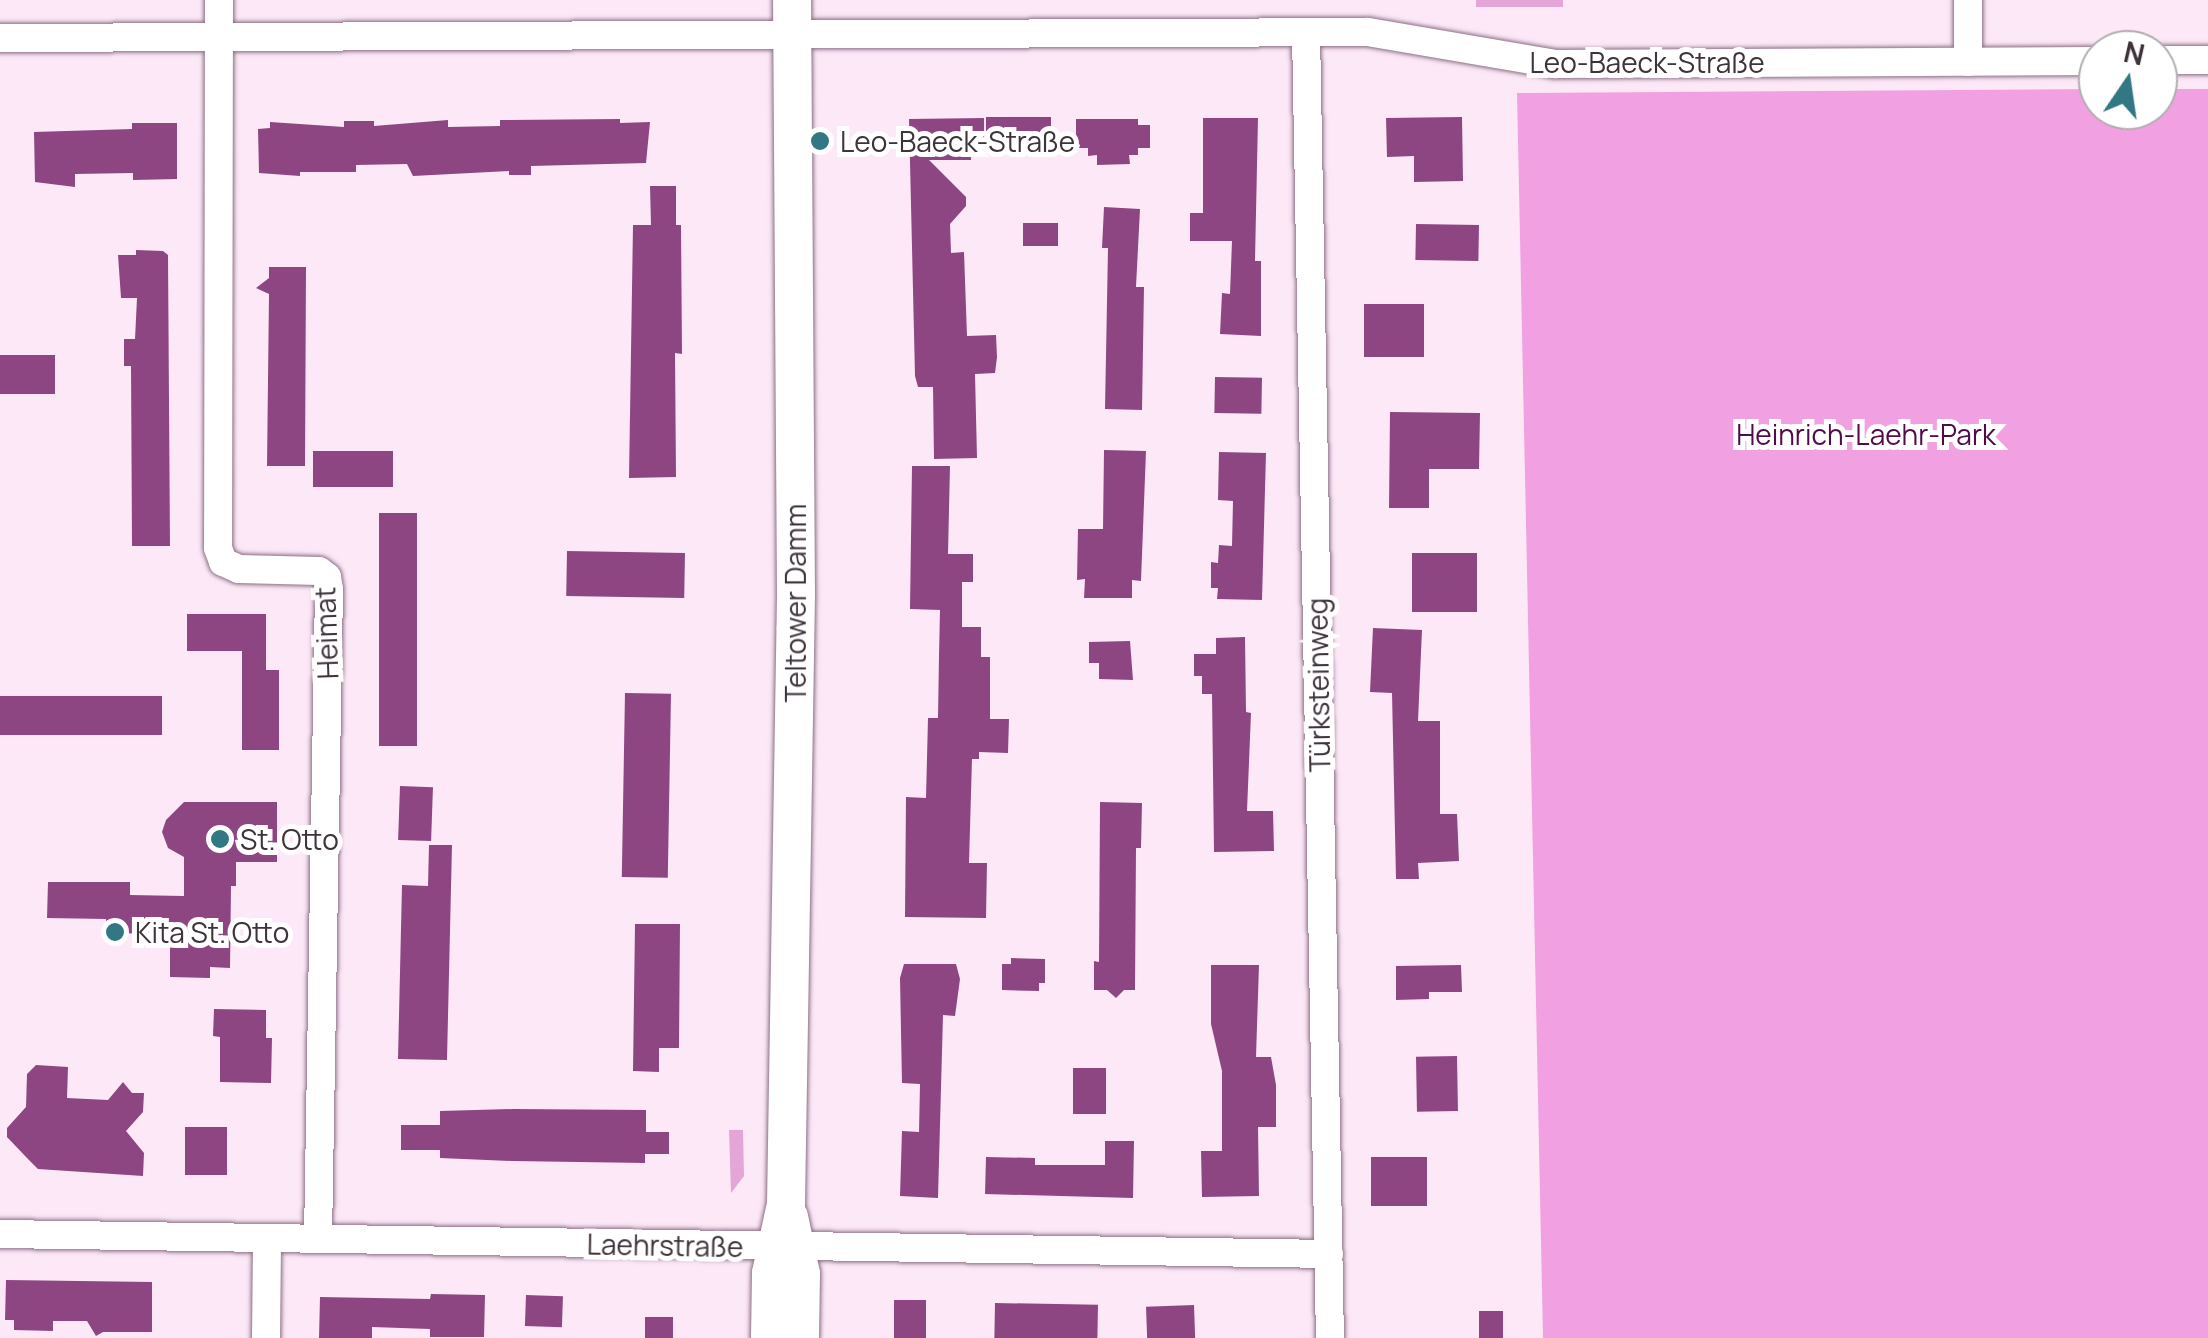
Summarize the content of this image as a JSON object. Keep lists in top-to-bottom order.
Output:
{
  "streets": {
    "main road": ["Teltower Damm"],
    "street": [
      "Leo-Baeck-Straße",
      "Heimat",
      "Türksteinweg",
      "Laehrstraße"
    ]
  },
  "crossings": [
    ["Leo-Baeck-Straße", "Teltower Damm"],
    ["Leo-Baeck-Straße", "Heimat"],
    ["Leo-Baeck-Straße", "Türksteinweg"],
    ["Teltower Damm", "Laehrstraße"],
    ["Heimat", "Laehrstraße"],
    ["Türksteinweg", "Laehrstraße"]
  ],
  "parks": ["Heinrich-Laehr-Park"],
  "places": ["Leo-Baeck-Straße", "St. Otto", "Kita St. Otto"],
  "north": "top"
}
